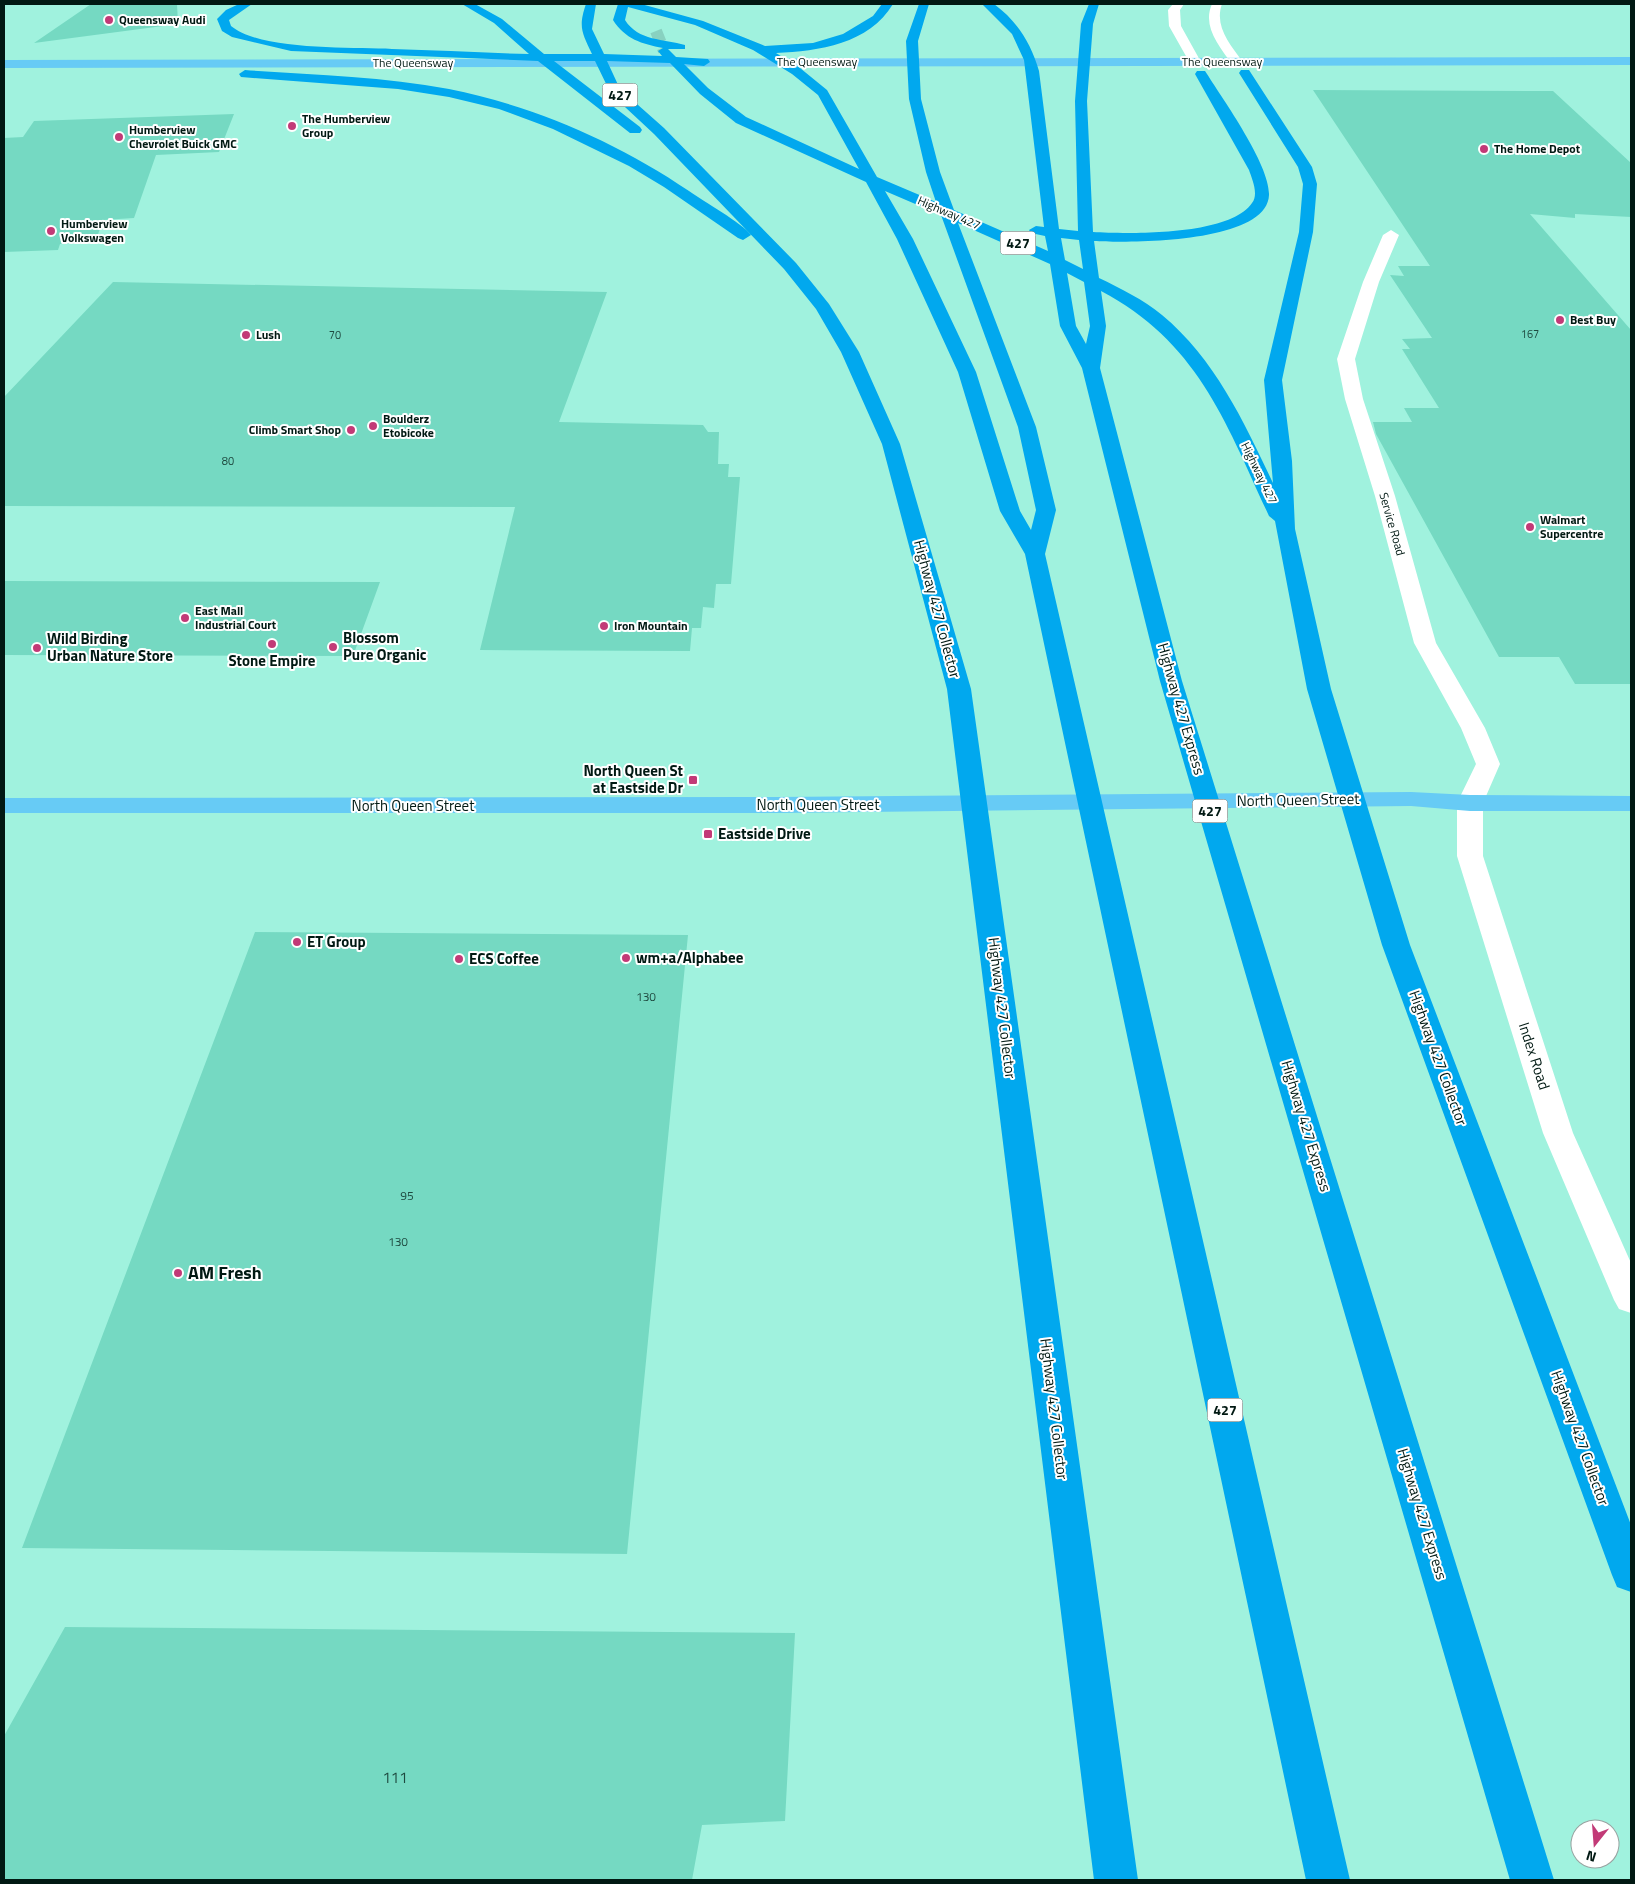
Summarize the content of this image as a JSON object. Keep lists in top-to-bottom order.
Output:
{
  "streets": {
    "highway": [
      "427",
      "Highway 427",
      "Highway 427 Collector",
      "Highway 427 Express"
    ],
    "main road": ["The Queensway", "North Queen Street"],
    "street": ["Service Road", "Index Road"]
  },
  "crossings": [
    ["427", "Highway 427 Collector"],
    ["Highway 427", "Highway 427 Collector"],
    ["Service Road", "North Queen Street"],
    ["Service Road", "Index Road"],
    ["North Queen Street", "Index Road"]
  ],
  "places": {
    "other": [
      "Queensway Audi",
      "The Humberview Group",
      "Humberview Chevrolet Buick GMC",
      "The Home Depot",
      "Humberview Volkswagen",
      "Best Buy",
      "Lush",
      "Boulderz Etobicoke",
      "Climb Smart Shop",
      "Walmart Supercentre",
      "East Mall Industrial Court",
      "Iron Mountain",
      "Stone Empire",
      "Blossom Pure Organic",
      "Wild Birding Urban Nature Store",
      "ET Group",
      "wm+a/Alphabee",
      "ECS Coffee",
      "AM Fresh"
    ],
    "transit": ["North Queen St at Eastside Dr", "Eastside Drive"]
  },
  "house_numbers": [
    "167",
    "70",
    "80",
    "130",
    "95",
    "130",
    "111"
  ],
  "north": "bottom"
}
